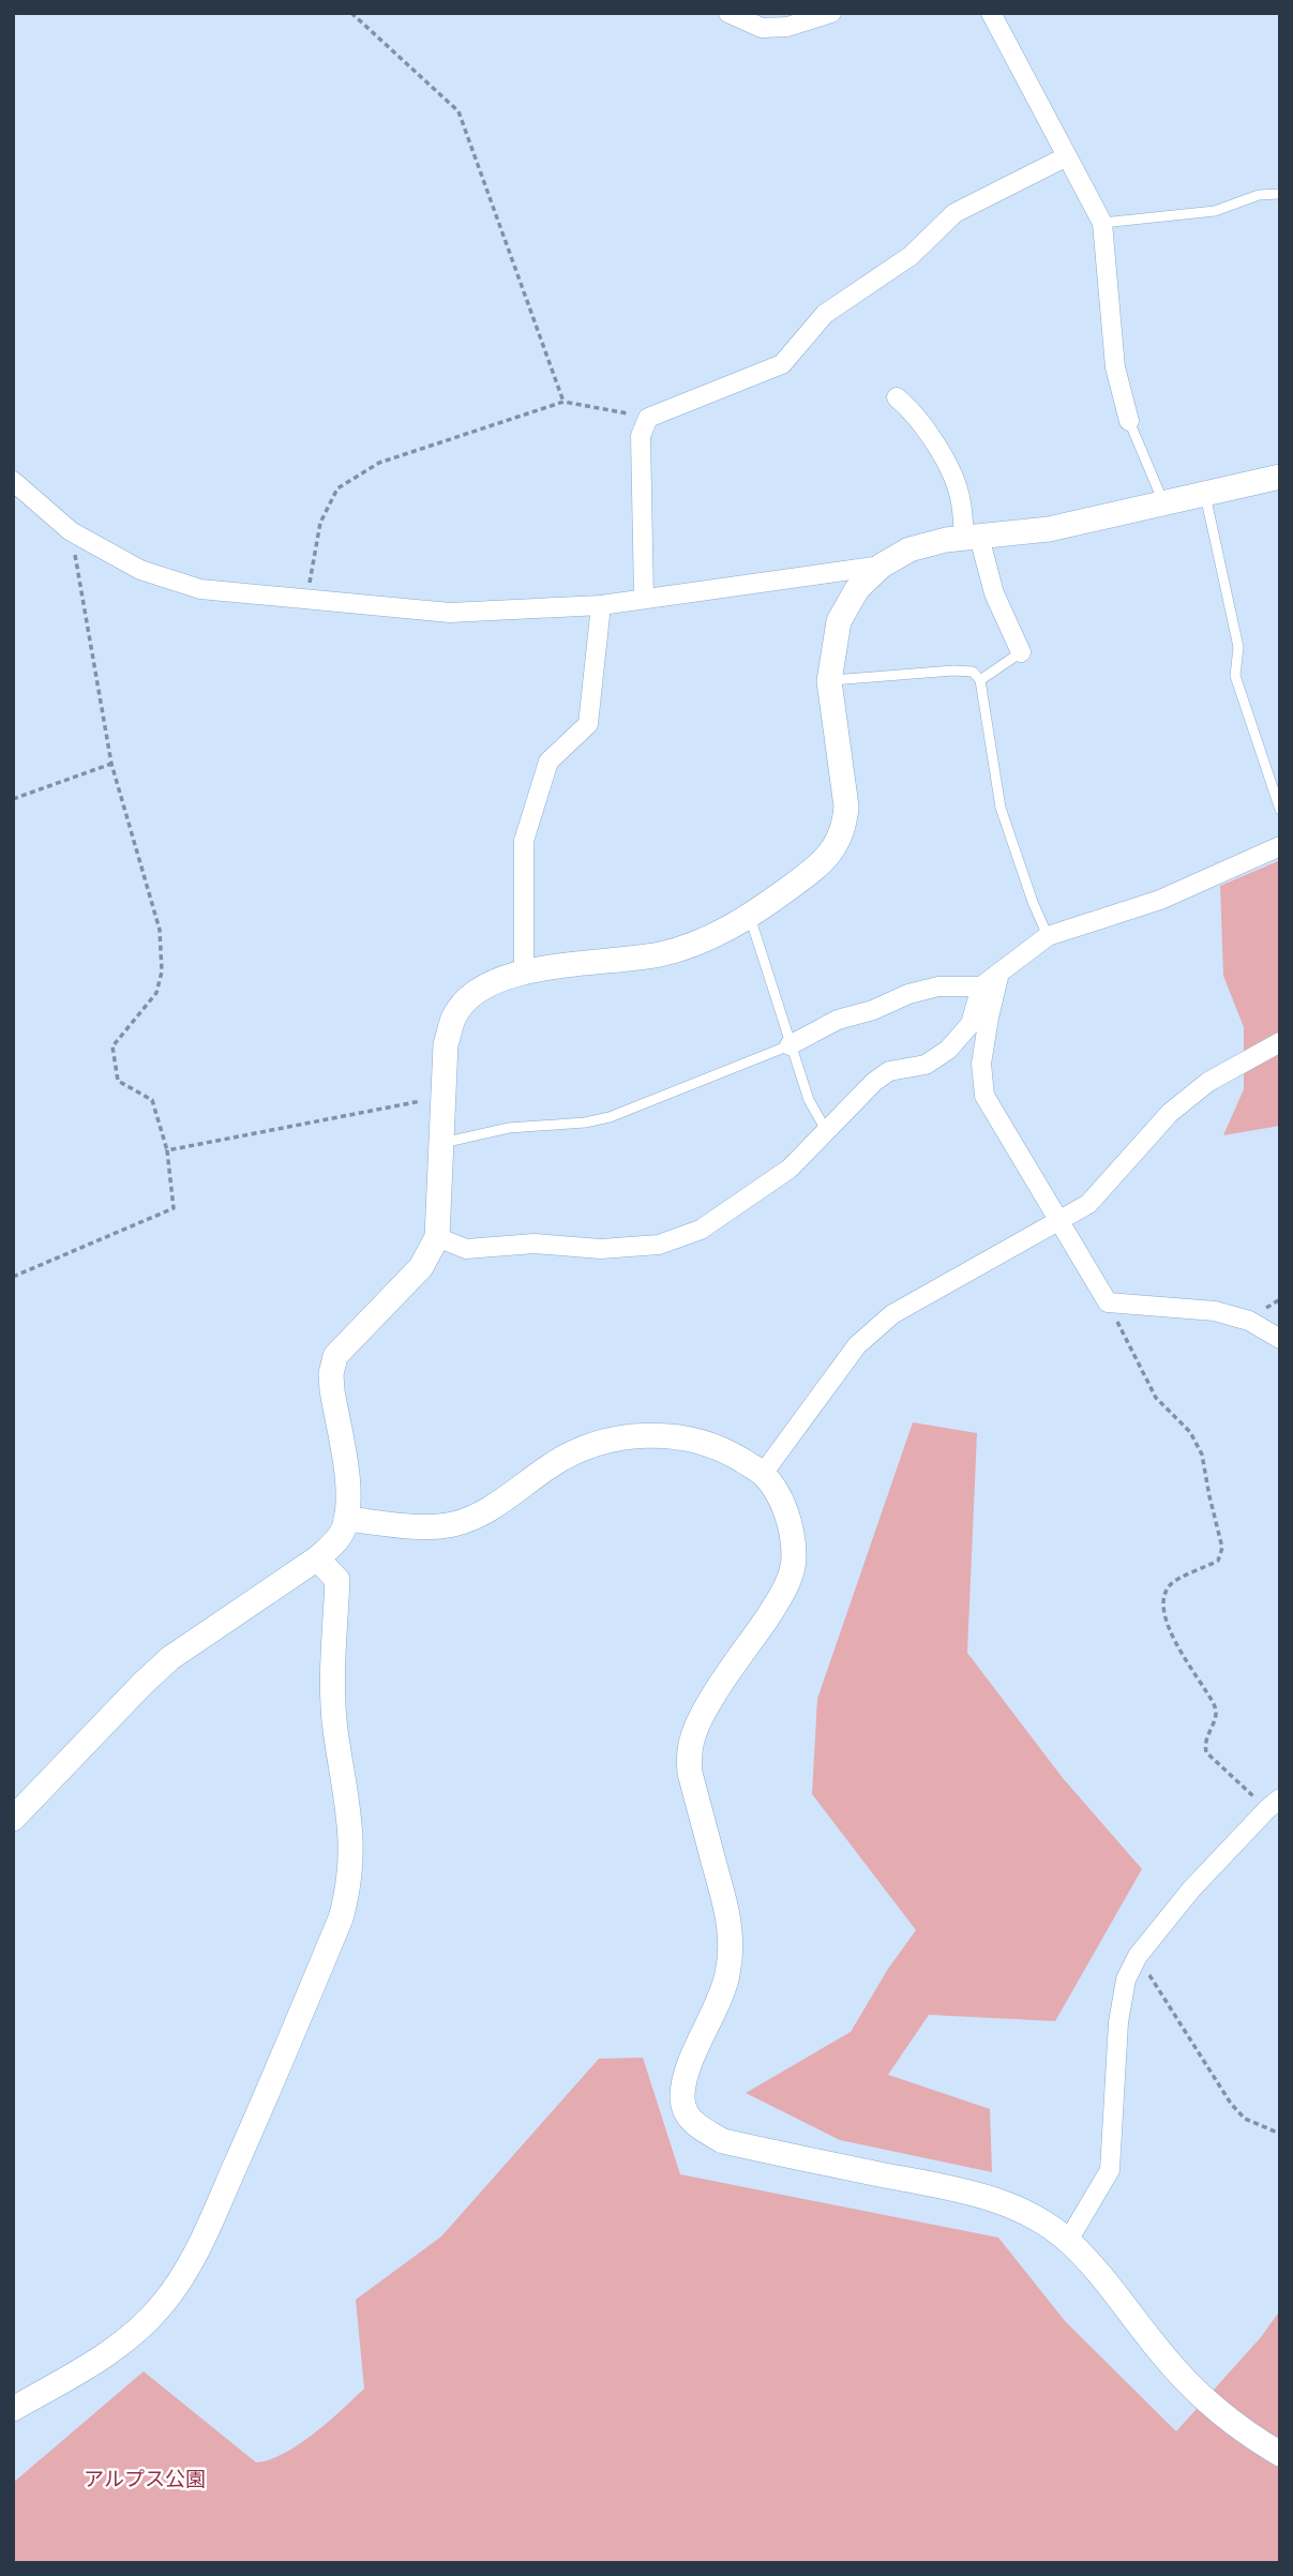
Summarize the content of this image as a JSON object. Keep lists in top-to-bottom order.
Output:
{
  "parks": ["アルプス公園"]
}
